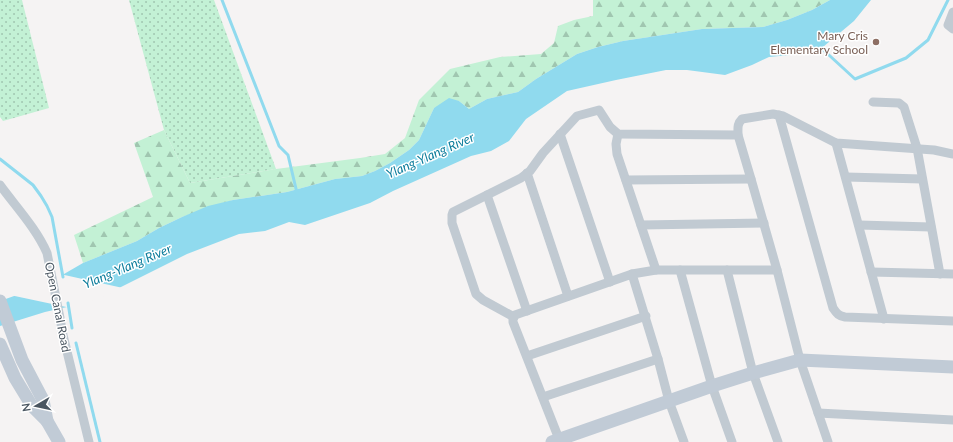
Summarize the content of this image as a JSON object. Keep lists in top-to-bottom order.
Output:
{
  "streets": {
    "street": ["Open Canal Road"]
  },
  "water": ["Ylang-Ylang River"],
  "places": ["Mary Cris Elementary School"],
  "north": "left"
}
